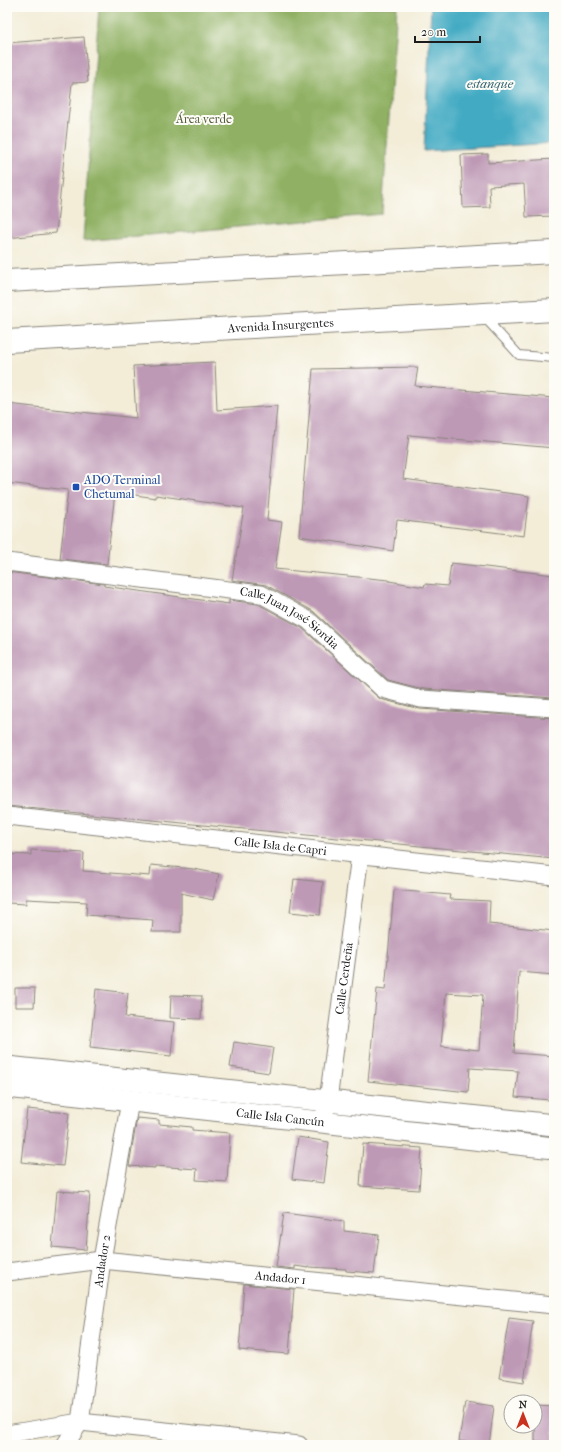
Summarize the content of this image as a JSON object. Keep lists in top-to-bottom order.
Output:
{
  "streets": {
    "main road": ["Avenida Insurgentes"],
    "street": [
      "Calle Juan José Siordia",
      "Calle Isla de Capri",
      "Calle Cerdeña",
      "Calle Isla Cancún",
      "Andador 2",
      "Andador 1"
    ]
  },
  "crossings": [
    ["Calle Isla de Capri", "Calle Cerdeña"],
    ["Calle Cerdeña", "Calle Isla Cancún"],
    ["Calle Isla Cancún", "Andador 2"],
    ["Andador 2", "Andador 1"]
  ],
  "water": ["estanque"],
  "parks": ["Área verde"],
  "places": {
    "transit": ["ADO Terminal Chetumal"]
  },
  "scale_bar": "20 m",
  "north": "top"
}
